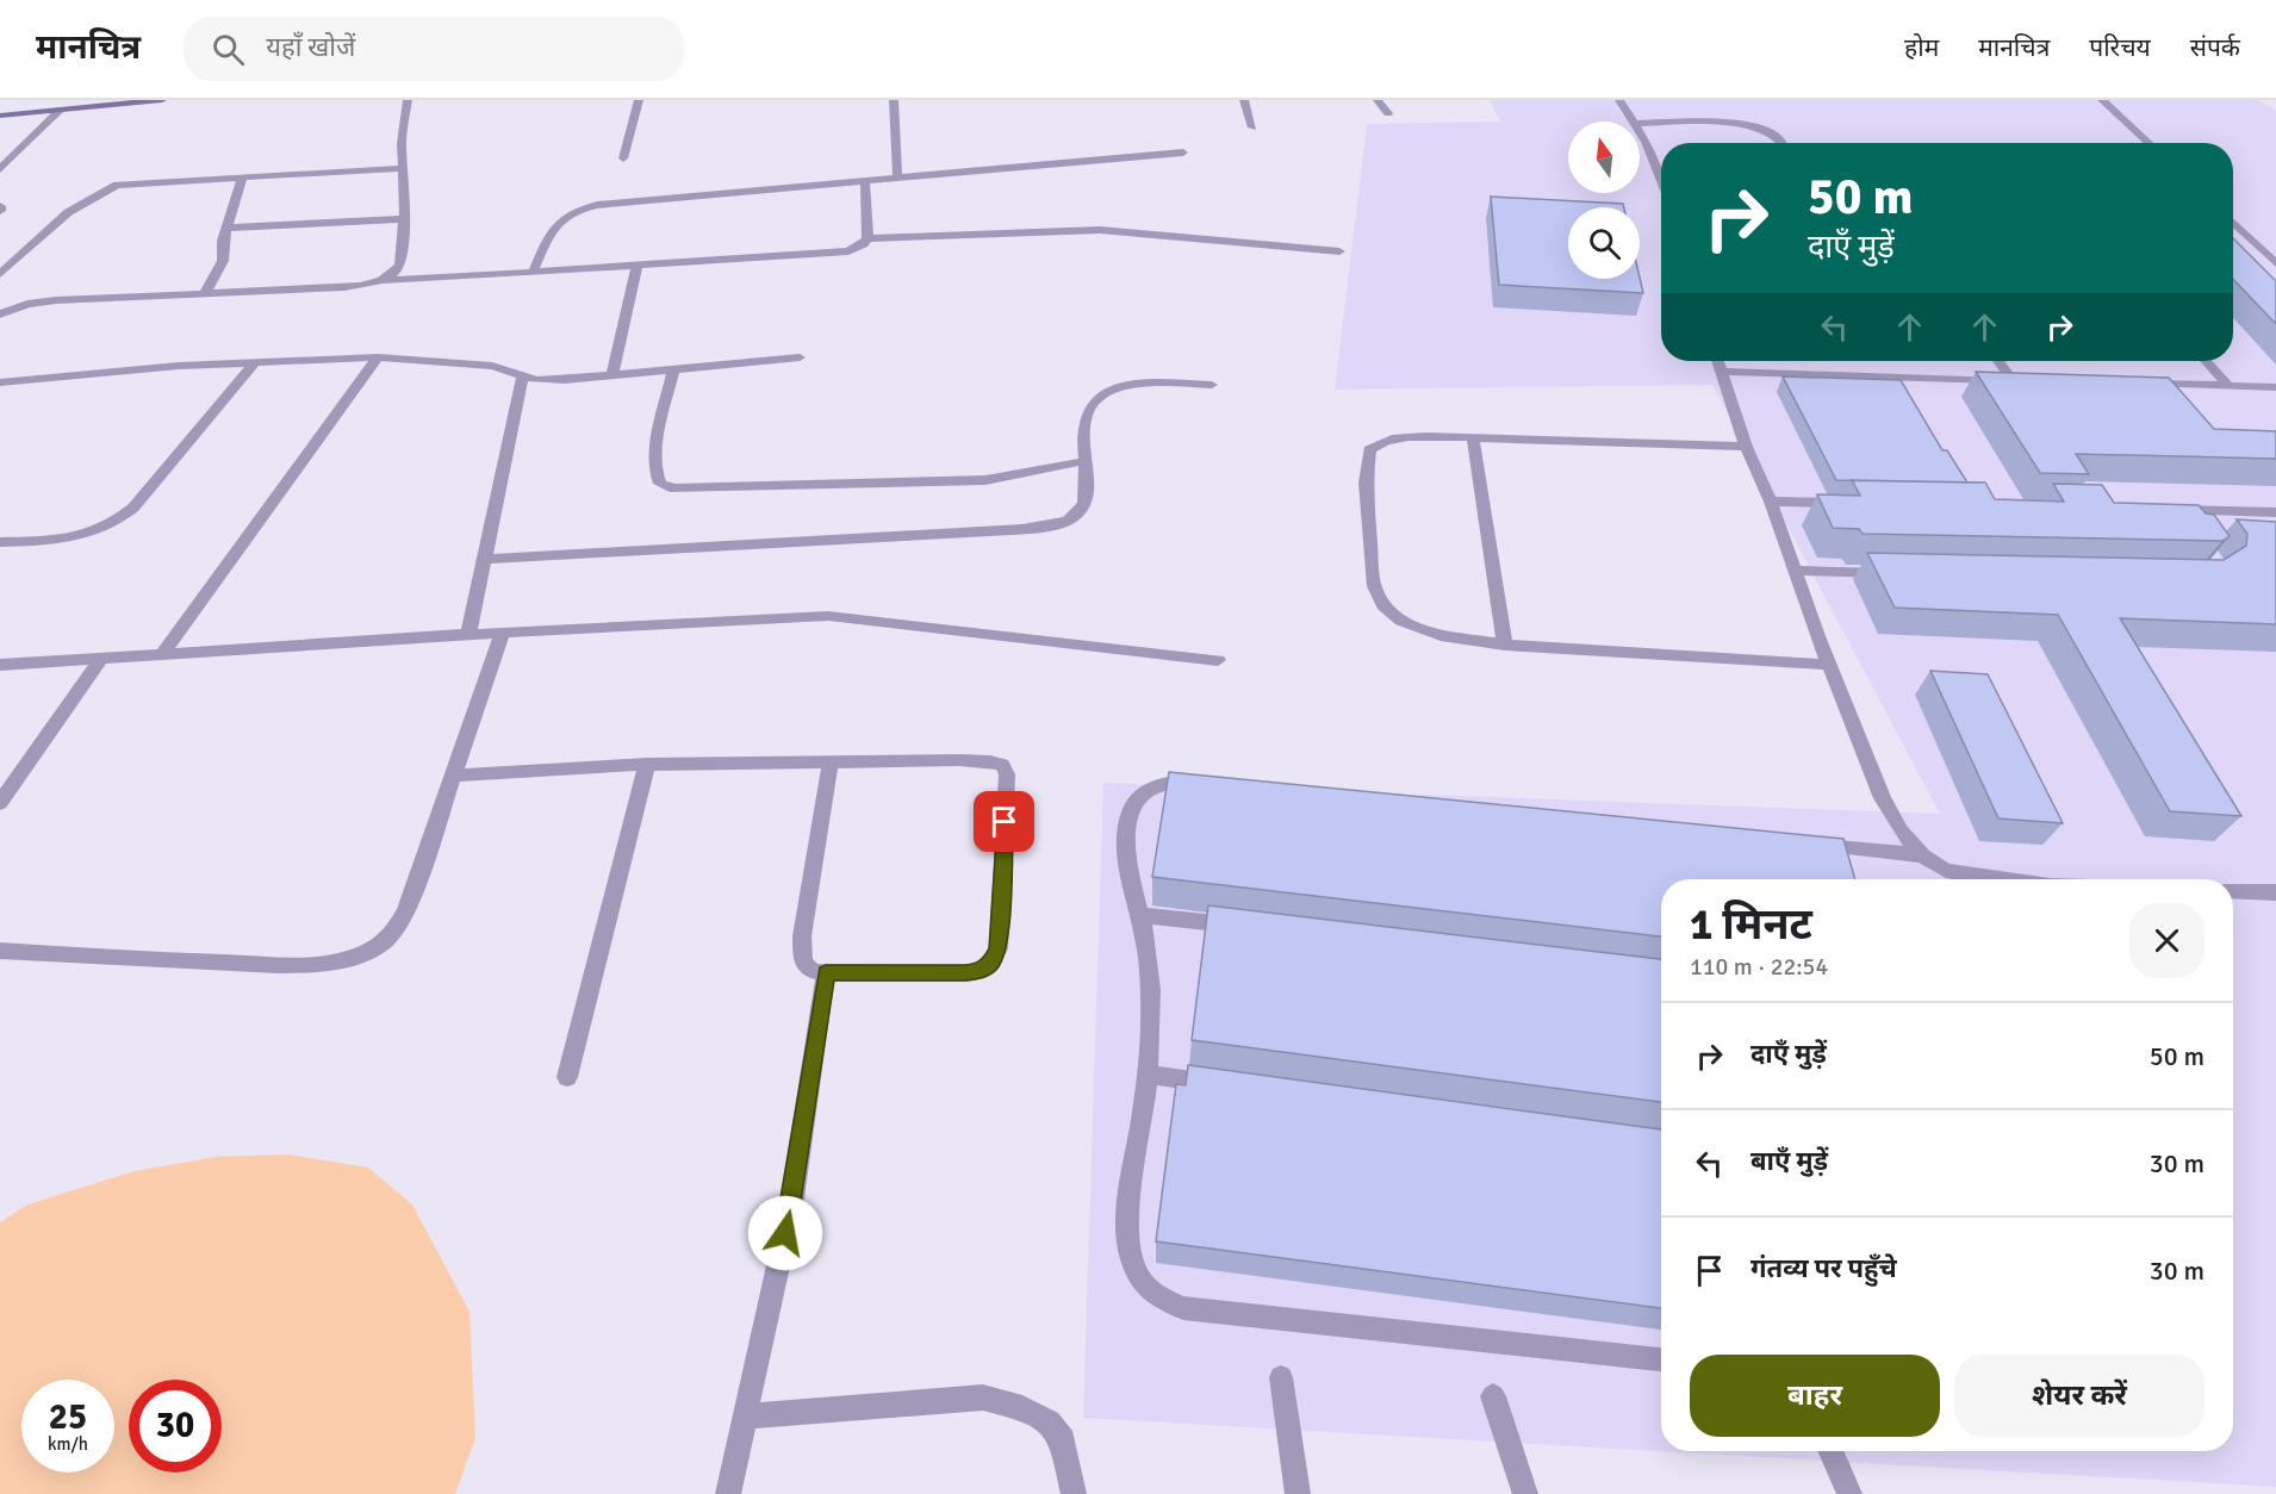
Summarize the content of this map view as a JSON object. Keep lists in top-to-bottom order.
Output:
{
  "north": "top",
  "page": {
    "header": "मानचित्र",
    "search": "यहाँ खोजें",
    "nav": [
      "होम",
      "मानचित्र",
      "परिचय",
      "संपर्क"
    ],
    "turn": ["50 m", "दाएँ मुड़ें"],
    "heading": ["1 मिनट", "110 m · 22:54"],
    "list": [
      {
        "name": "दाएँ मुड़ें",
        "value": "50 m"
      },
      {
        "name": "बाएँ मुड़ें",
        "value": "30 m"
      },
      {
        "name": "गंतव्य पर पहुँचे",
        "value": "30 m"
      }
    ],
    "buttons": ["बाहर", "शेयर करें"],
    "speed": "25 km/h",
    "limit": "30"
  }
}
